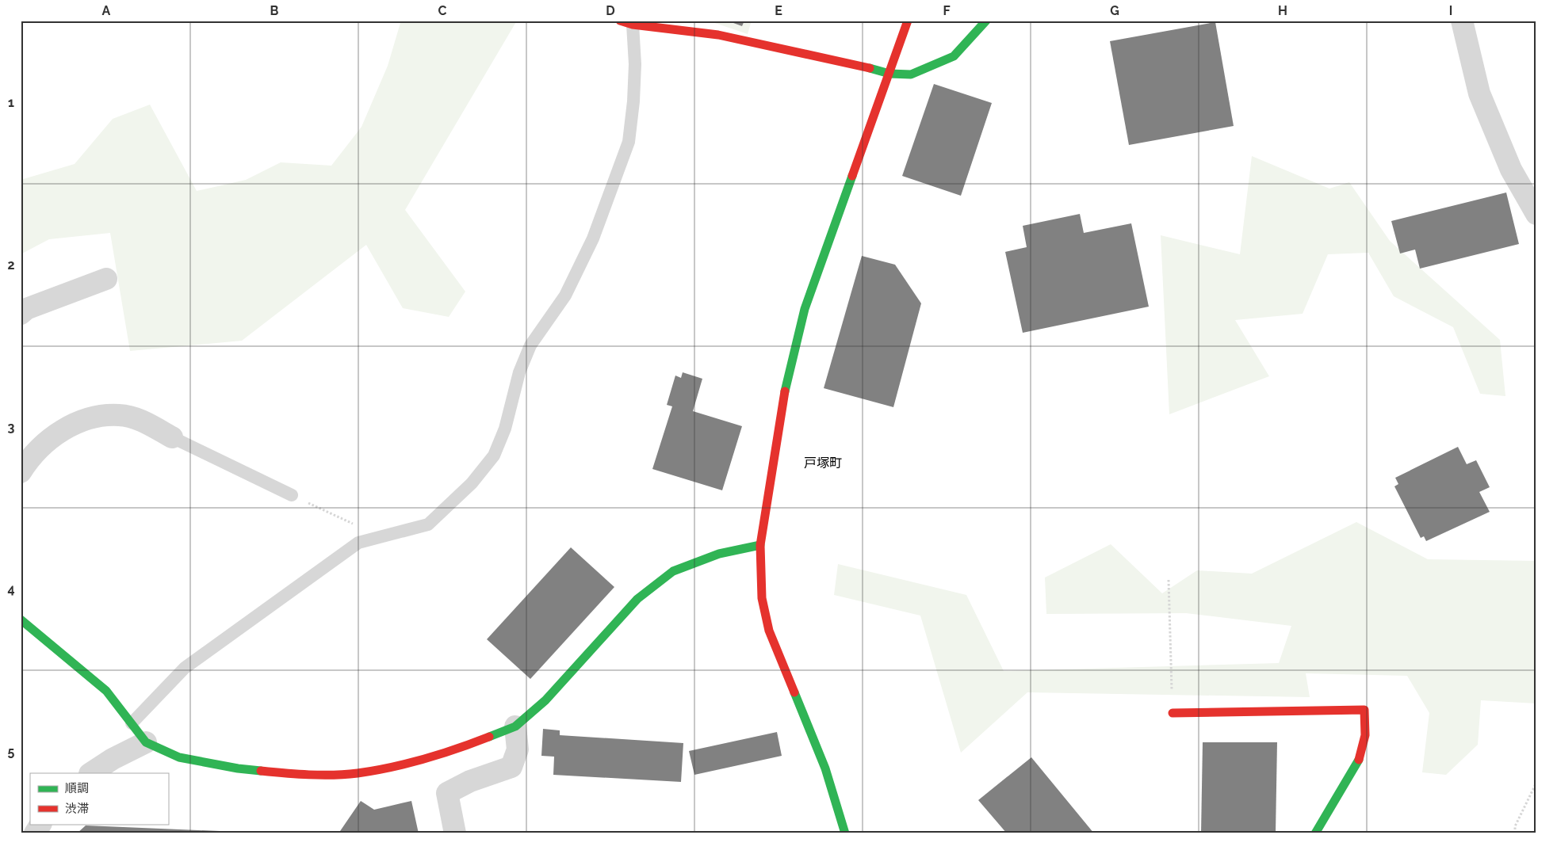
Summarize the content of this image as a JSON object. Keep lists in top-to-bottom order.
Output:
{
  "districts": ["戸塚町"],
  "legend": ["順調", "渋滞"],
  "grid": {
    "columns": [
      "A",
      "B",
      "C",
      "D",
      "E",
      "F",
      "G",
      "H",
      "I"
    ],
    "rows": [
      "1",
      "2",
      "3",
      "4",
      "5"
    ]
  }
}
